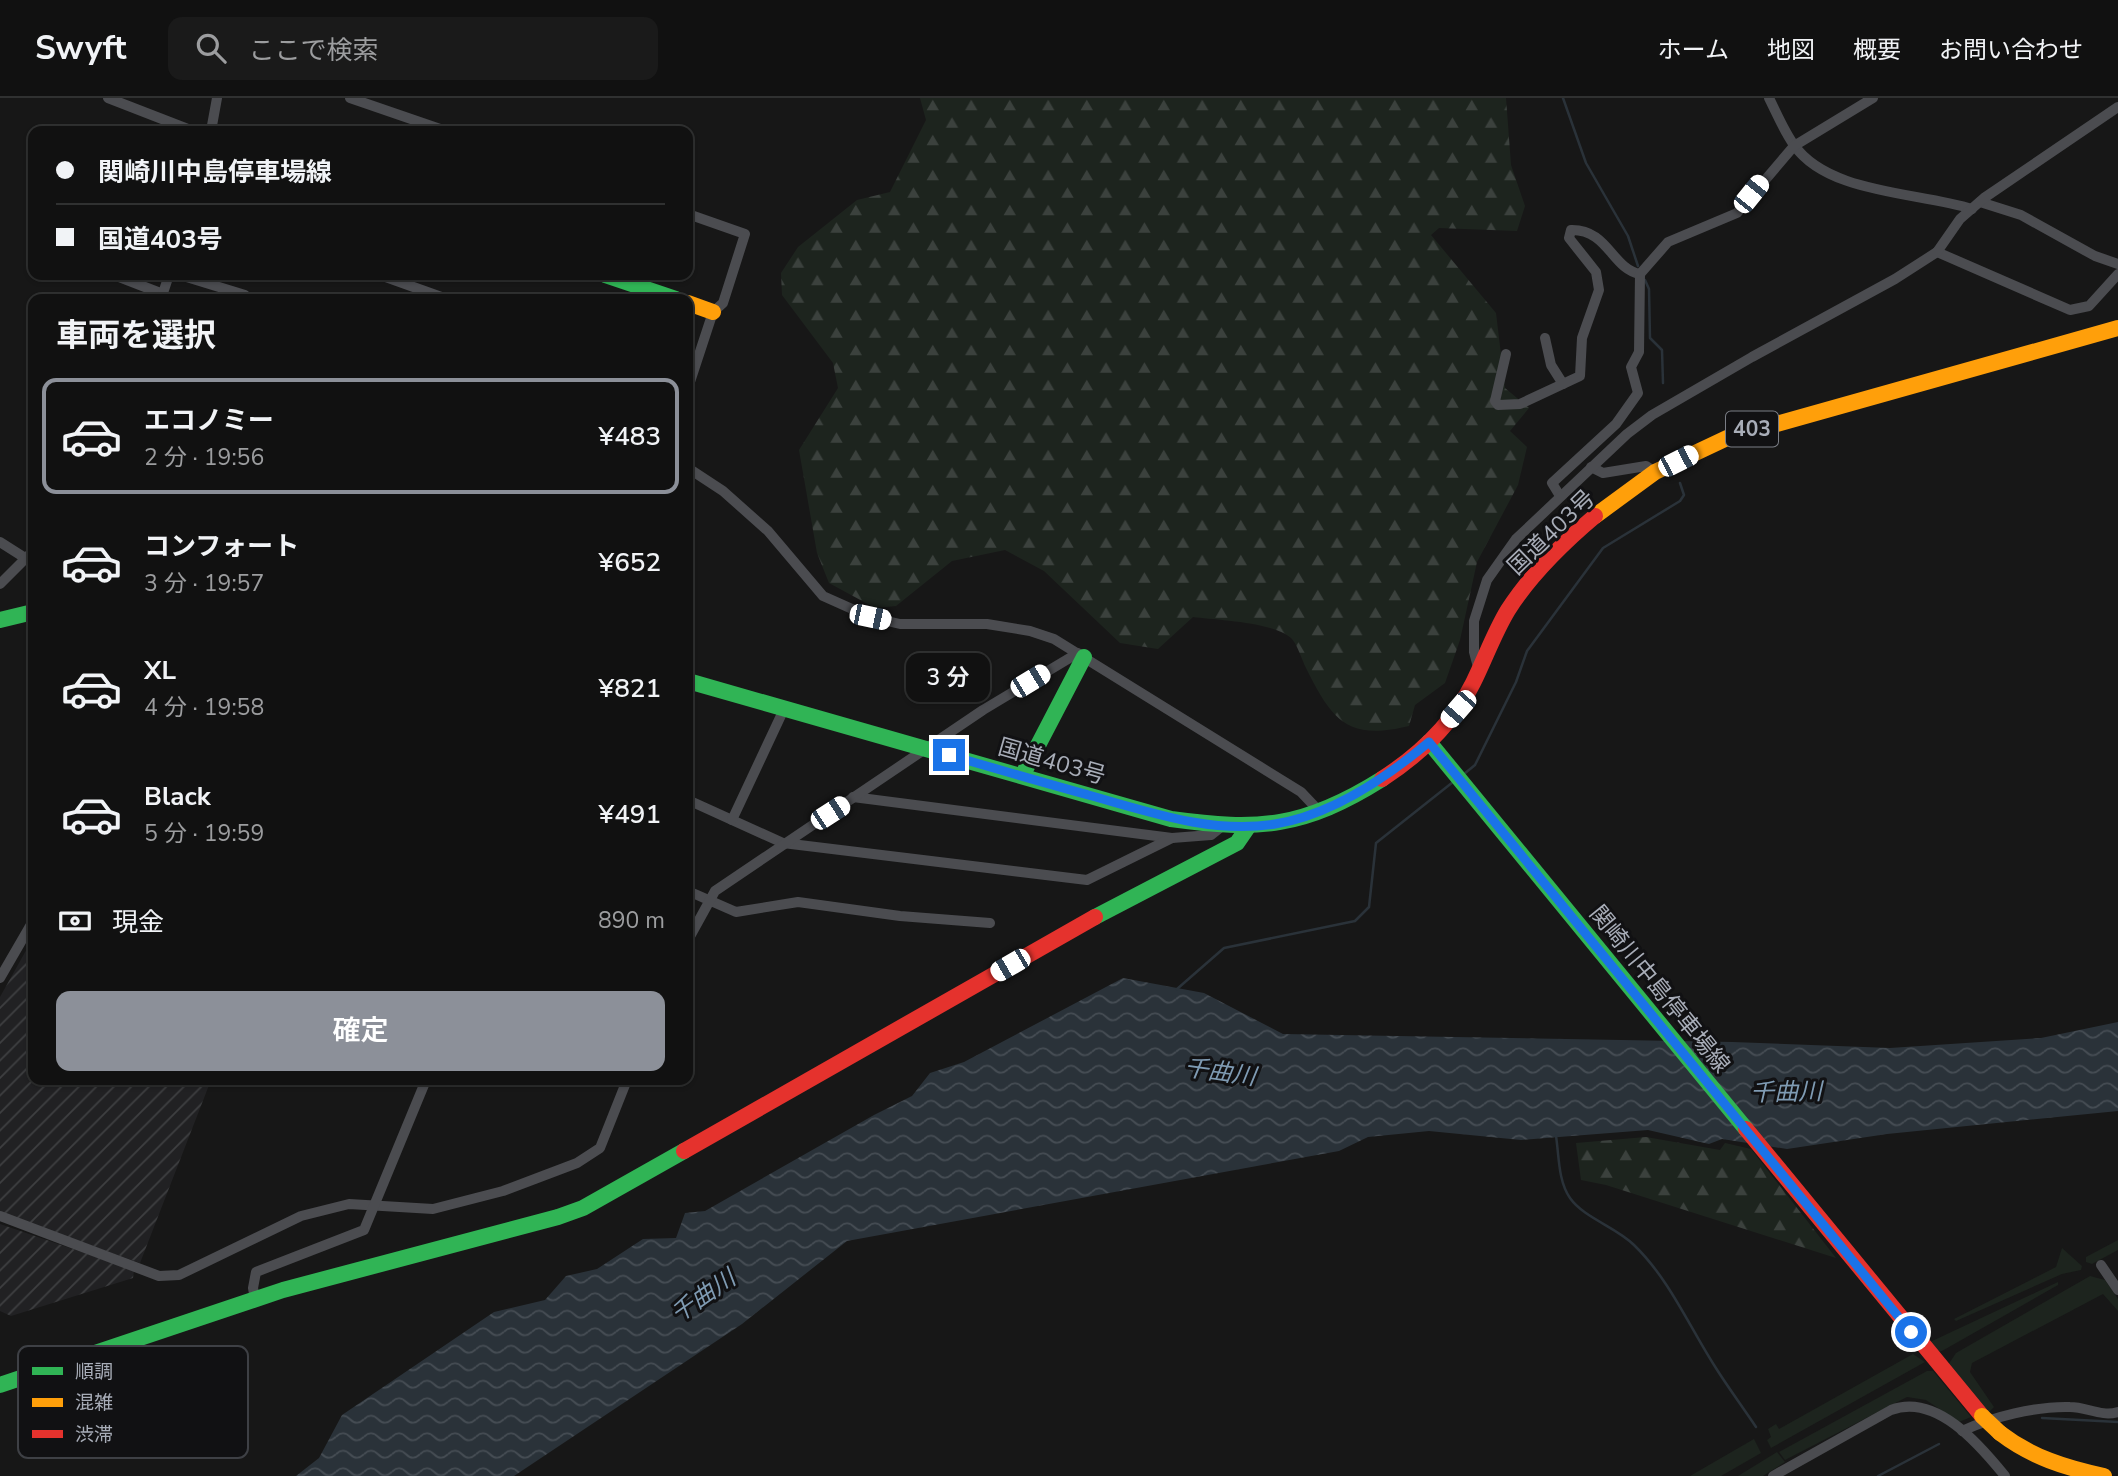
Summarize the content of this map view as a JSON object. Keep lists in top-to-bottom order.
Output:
{
  "streets": {
    "main road": ["403", "国道403号", "関崎川中島停車場線"]
  },
  "crossings": [
    ["国道403号", "関崎川中島停車場線"]
  ],
  "water": ["千曲川"],
  "legend": ["順調", "混雑", "渋滞"],
  "page": {
    "header": "Swyft",
    "search": "ここで検索",
    "nav": [
      "ホーム",
      "地図",
      "概要",
      "お問い合わせ"
    ],
    "banner": ["関崎川中島停車場線", "国道403号"],
    "heading": "車両を選択",
    "list": [
      {
        "name": "エコノミー",
        "note": "2 分 · 19:56",
        "value": "¥483"
      },
      {
        "name": "コンフォート",
        "note": "3 分 · 19:57",
        "value": "¥652"
      },
      {
        "name": "XL",
        "note": "4 分 · 19:58",
        "value": "¥821"
      },
      {
        "name": "Black",
        "note": "5 分 · 19:59",
        "value": "¥491"
      }
    ],
    "bubble": "3 分",
    "pay": ["現金", "890 m"],
    "buttons": "確定"
  }
}
